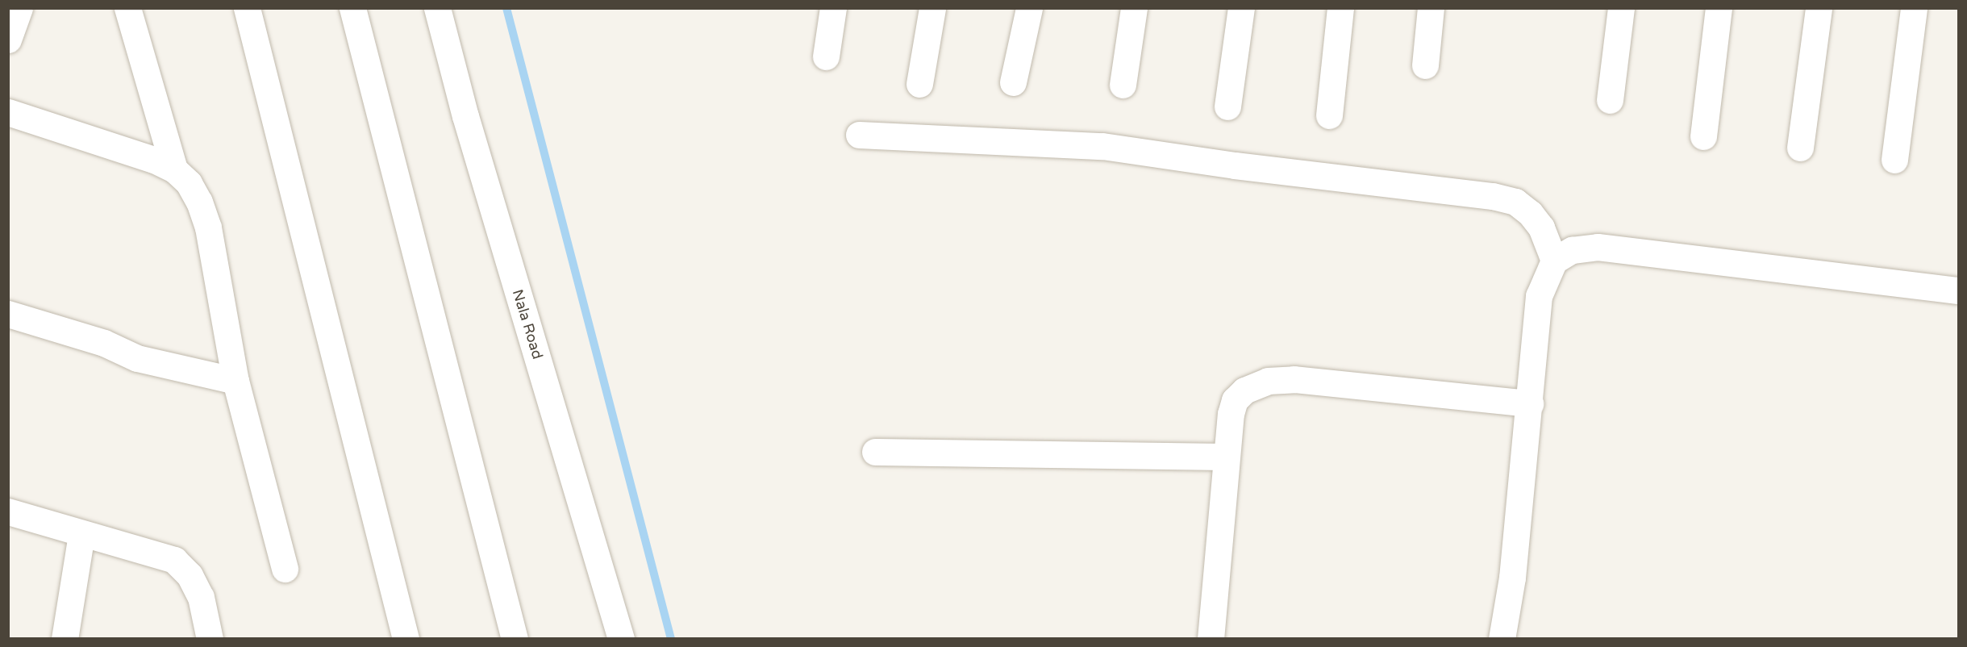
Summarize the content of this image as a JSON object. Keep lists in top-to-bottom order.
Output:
{
  "streets": {
    "street": ["Nala Road"]
  }
}
